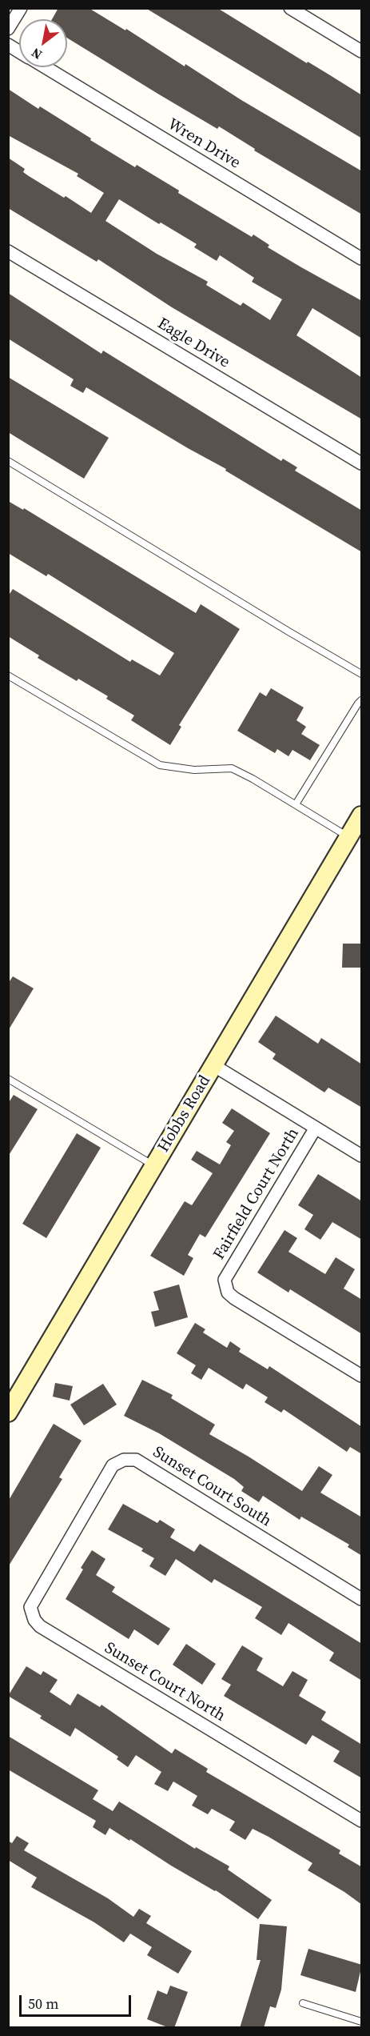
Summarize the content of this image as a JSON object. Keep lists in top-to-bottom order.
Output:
{
  "streets": {
    "street": [
      "Wren Drive",
      "Eagle Drive",
      "Hobbs Road",
      "Fairfield Court North",
      "Sunset Court South",
      "Sunset Court North"
    ]
  },
  "crossings": [
    ["Sunset Court South", "Sunset Court North"]
  ],
  "scale_bar": "50 m",
  "north": "bottom left"
}
